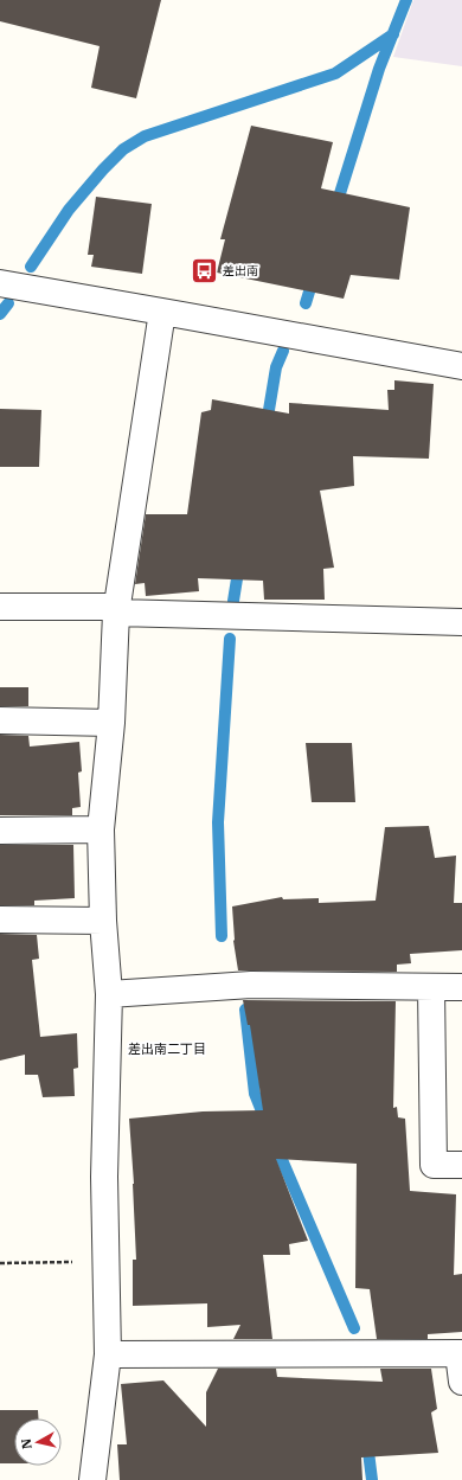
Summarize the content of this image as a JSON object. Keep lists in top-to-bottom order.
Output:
{
  "districts": ["差出南二丁目"],
  "places": {
    "bus stop": ["差出南"]
  },
  "north": "left"
}
